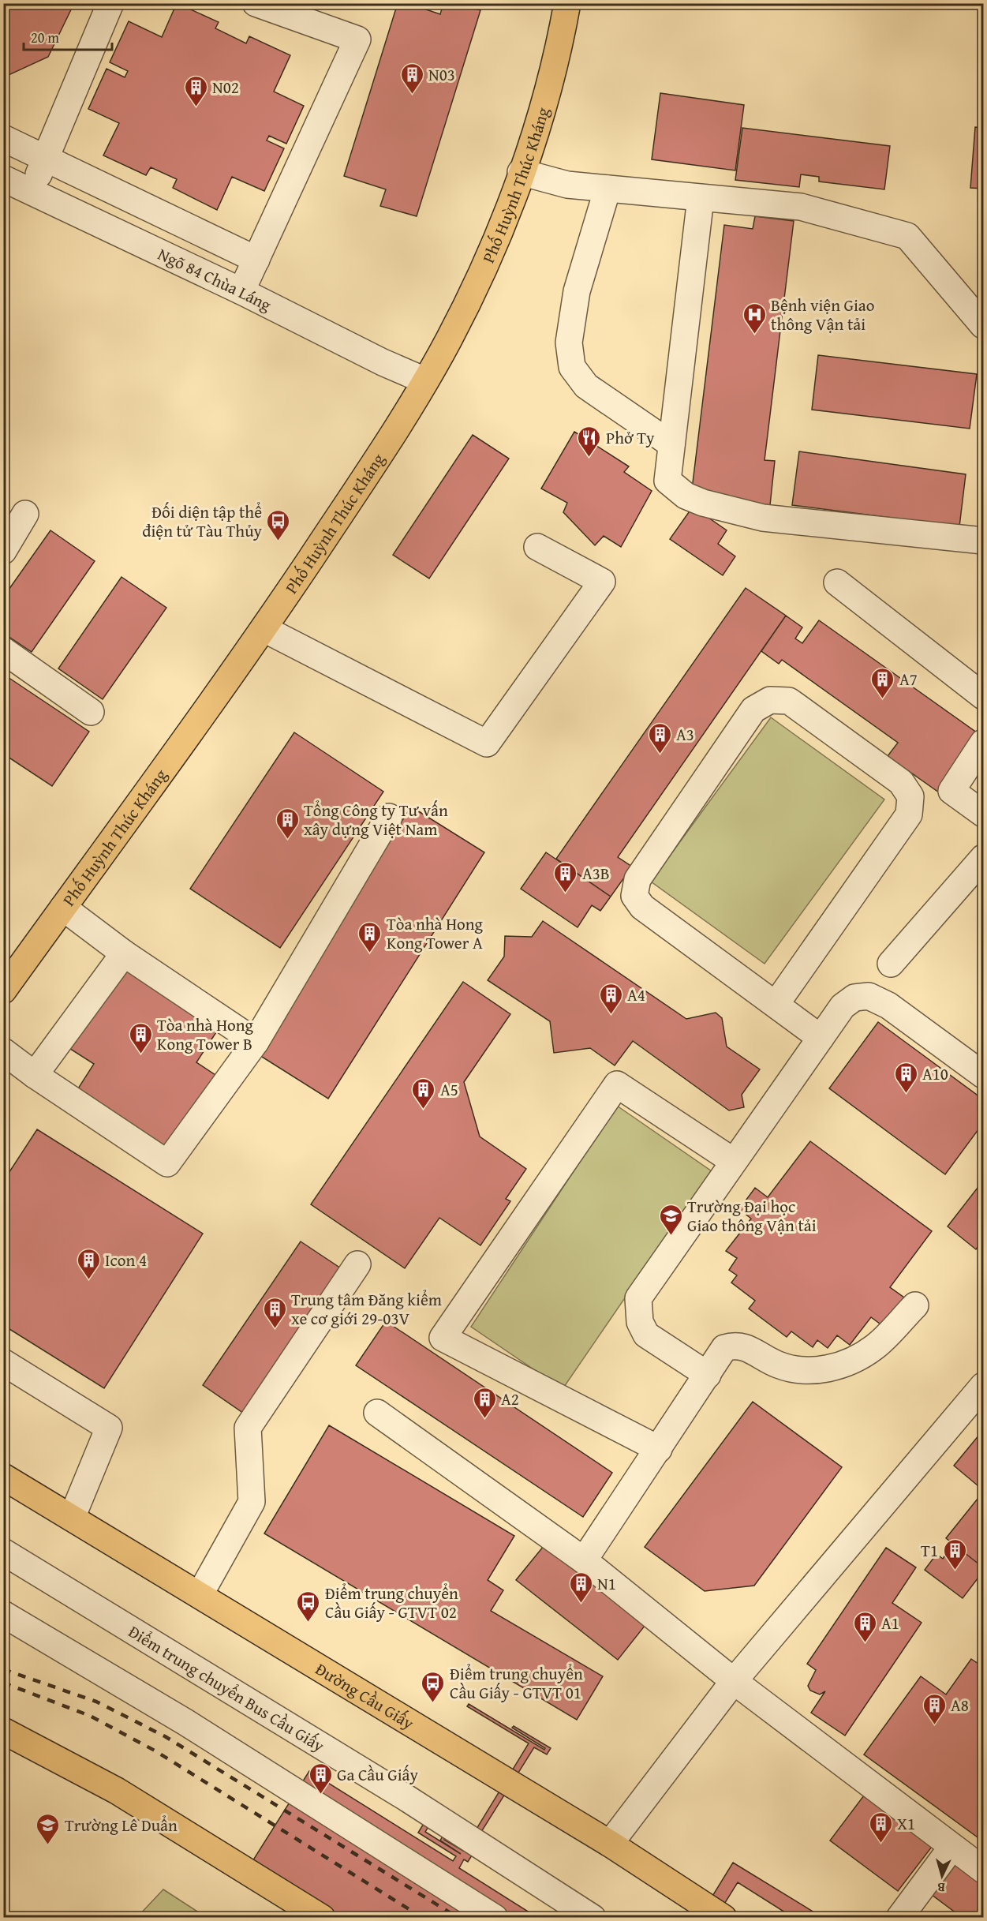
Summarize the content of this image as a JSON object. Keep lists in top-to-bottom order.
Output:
{
  "streets": {
    "main road": ["Phố Huỳnh Thúc Kháng", "Đường Cầu Giấy"],
    "street": ["Ngõ 84 Chùa Láng", "Điểm trung chuyển Bus Cầu Giấy"]
  },
  "crossings": [
    ["Phố Huỳnh Thúc Kháng", "Ngõ 84 Chùa Láng"]
  ],
  "places": {
    "building": [
      "N03",
      "N02",
      "A7",
      "A3",
      "Tổng Công ty Tư vấn xây dựng Việt Nam",
      "A3B",
      "Tòa nhà Hong Kong Tower A",
      "A4",
      "Tòa nhà Hong Kong Tower B",
      "A10",
      "A5",
      "Icon 4",
      "Trung tâm Đăng kiểm xe cơ giới 29-03V",
      "A2",
      "T1",
      "N1",
      "A1",
      "A8",
      "Ga Cầu Giấy",
      "X1"
    ],
    "hospital": ["Bệnh viện Giao thông Vận tải"],
    "restaurant": ["Phở Ty"],
    "bus stop": ["Đối diện tập thể điện tử Tàu Thủy", "Điểm trung chuyển Cầu Giấy - GTVT 02", "Điểm trung chuyển Cầu Giấy - GTVT 01"],
    "school or university": ["Trường Đại học Giao thông Vận tải", "Trường Lê Duẩn"]
  },
  "scale_bar": "20 m",
  "north": "bottom"
}
